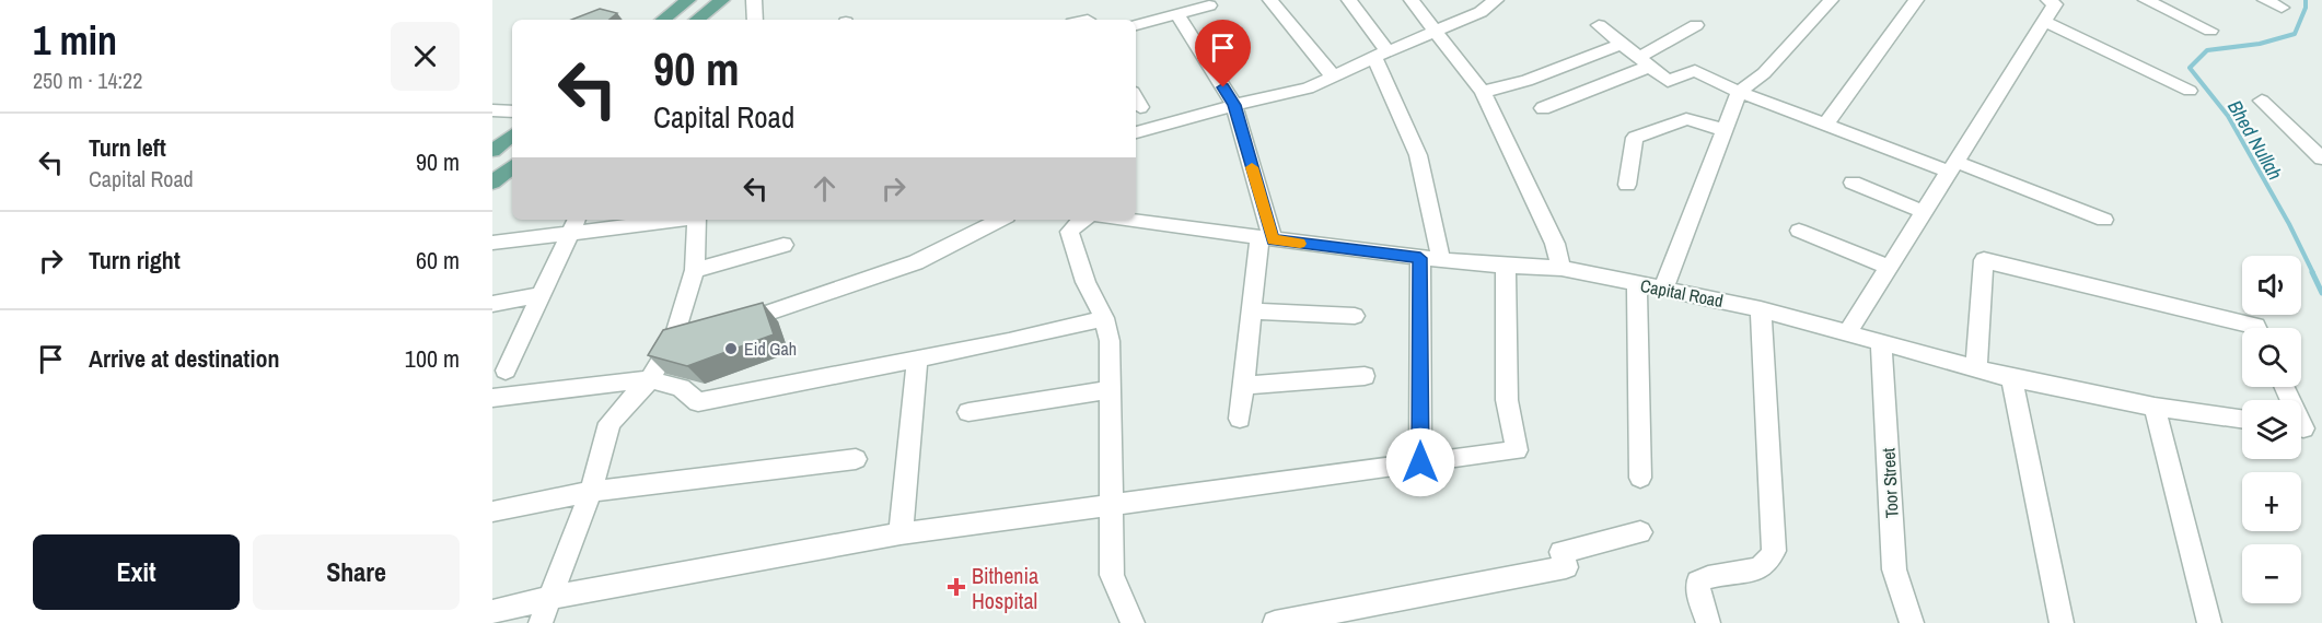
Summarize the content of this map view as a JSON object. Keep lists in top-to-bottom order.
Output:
{
  "streets": {
    "street": ["Capital Road", "Toor Street"]
  },
  "crossings": [
    ["Capital Road", "Toor Street"]
  ],
  "water": ["Bhed Nullah"],
  "places": {
    "other": ["Eid Gah"],
    "health": ["Bithenia Hospital"]
  },
  "page": {
    "heading": ["1 min", "250 m · 14:22"],
    "turn": ["90 m", "Capital Road"],
    "list": [
      {
        "name": "Turn left",
        "note": "Capital Road",
        "value": "90 m"
      },
      {
        "name": "Turn right",
        "value": "60 m"
      },
      {
        "name": "Arrive at destination",
        "value": "100 m"
      }
    ],
    "map_buttons": ["+", "−"],
    "buttons": ["Exit", "Share"]
  }
}
